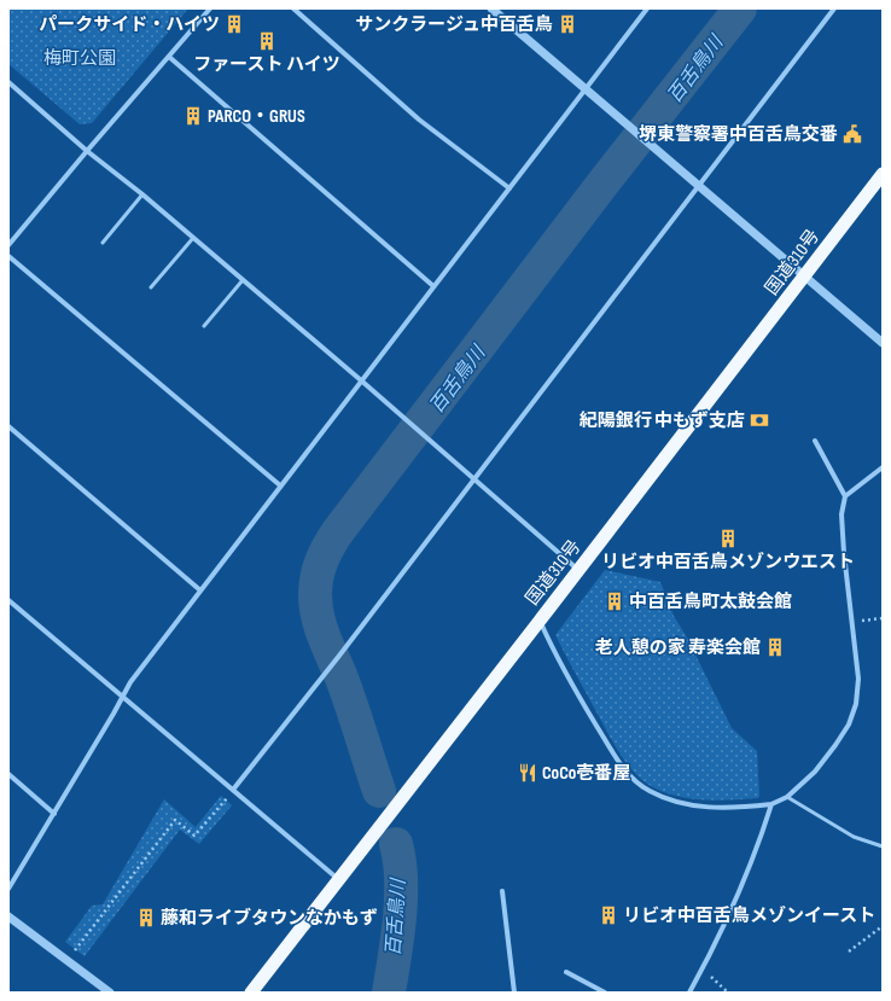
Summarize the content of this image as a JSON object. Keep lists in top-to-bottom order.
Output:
{
  "streets": {
    "highway": ["国道310号"]
  },
  "water": ["百舌鳥川"],
  "parks": ["梅町公園"],
  "places": {
    "building": [
      "パークサイド・ハイツ",
      "サンクラージュ中百舌鳥",
      "ファースト ハイツ",
      "PARCO・GRUS",
      "リビオ中百舌鳥メゾンウエスト",
      "中百舌鳥町太鼓会館",
      "老人憩の家 寿楽会館",
      "リビオ中百舌鳥メゾンイースト",
      "藤和ライブタウンなかもず"
    ],
    "public building": ["堺東警察署中百舌鳥交番"],
    "bank": ["紀陽銀行 中もず支店"],
    "restaurant": ["CoCo壱番屋"]
  }
}
